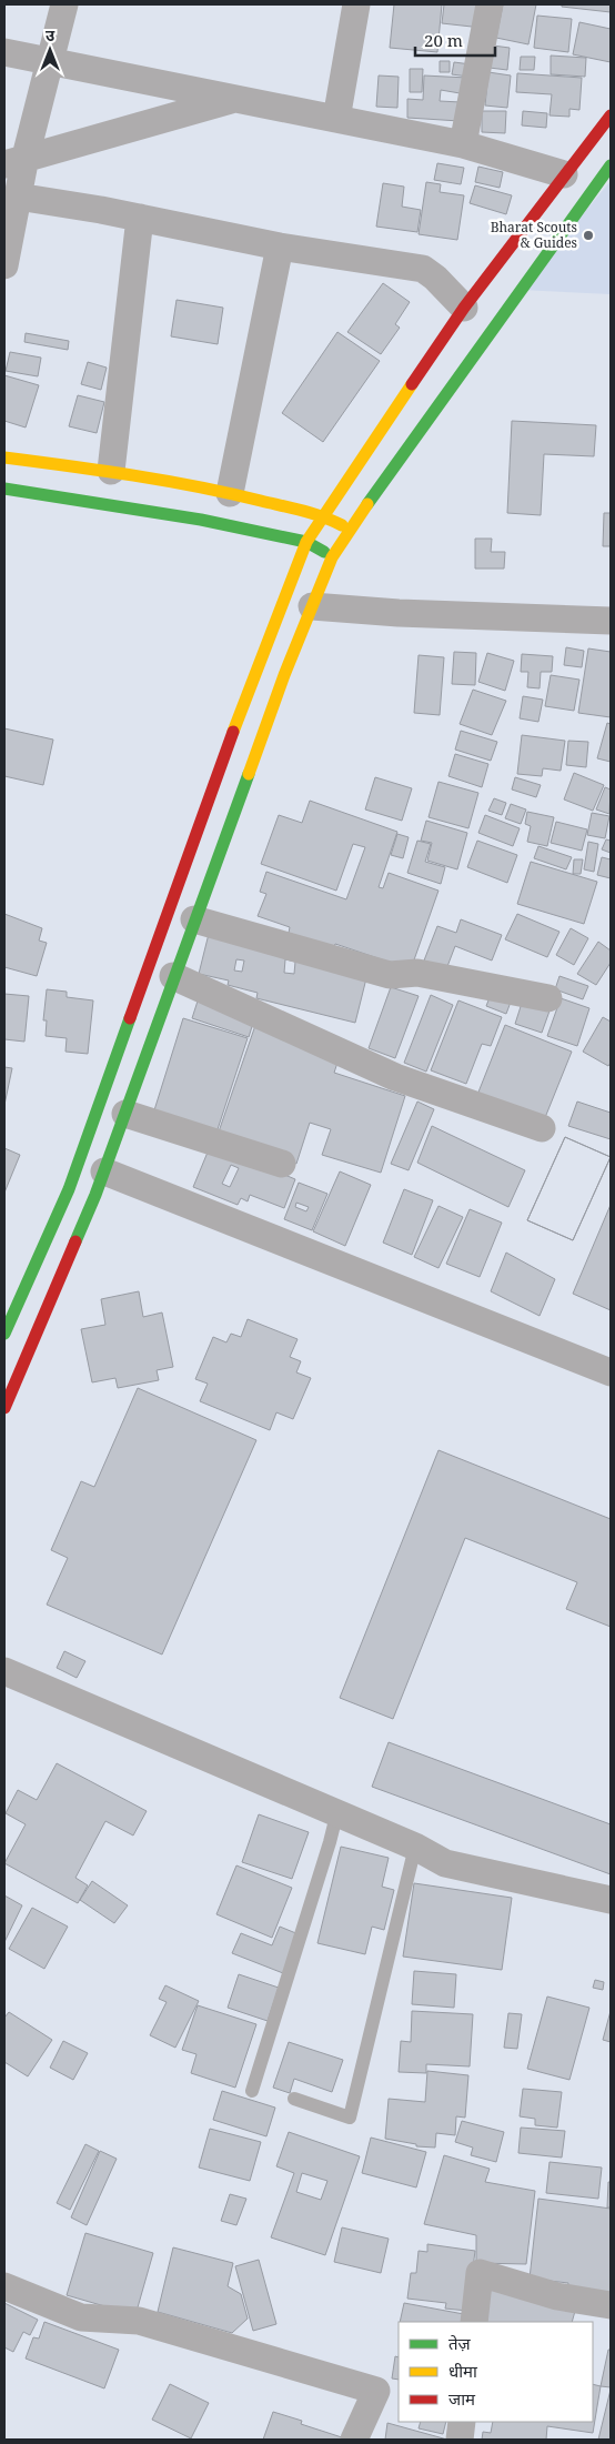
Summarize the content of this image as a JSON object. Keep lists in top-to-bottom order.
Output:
{
  "places": ["Bharat Scouts & Guides"],
  "legend": ["तेज़", "धीमा", "जाम"],
  "scale_bar": "20 m",
  "north": "top"
}
